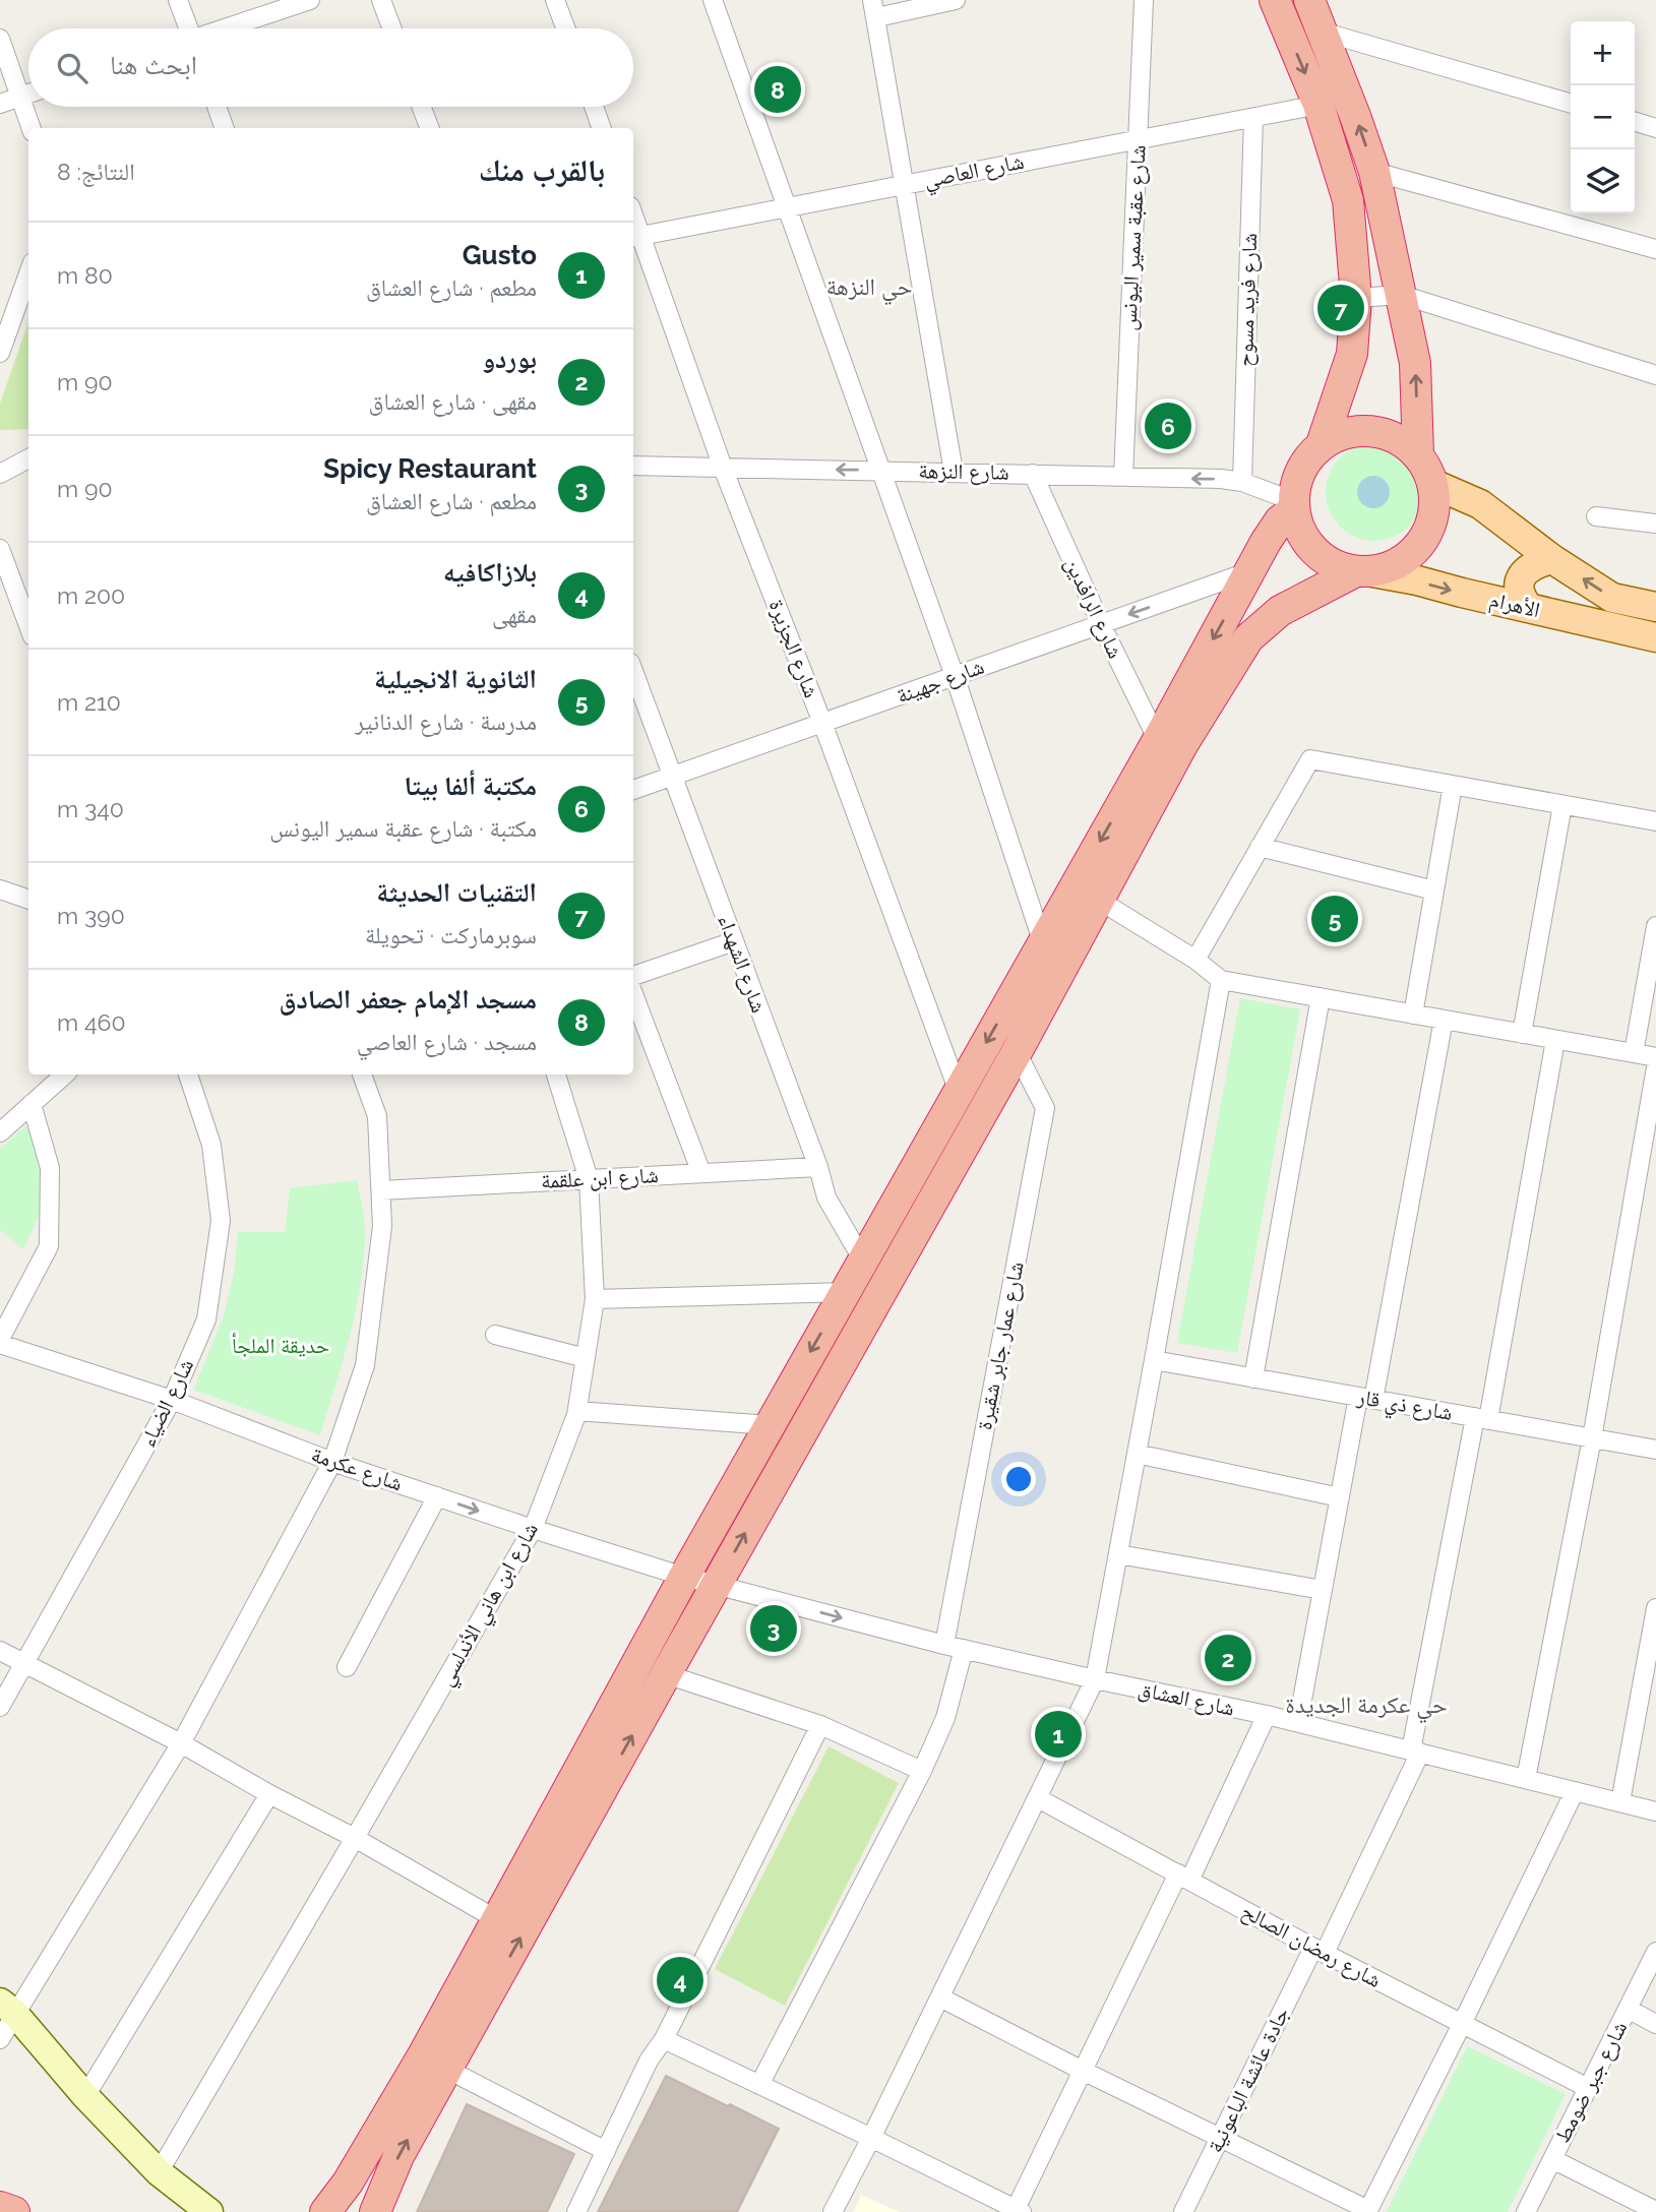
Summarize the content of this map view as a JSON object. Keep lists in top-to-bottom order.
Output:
{
  "streets": {
    "main road": ["الأهرام"],
    "street": [
      "شارع العاصي",
      "شارع عقبة سمير اليونس",
      "شارع فريد مسوح",
      "شارع النزهة",
      "شارع الرافدين",
      "شارع الجزيرة",
      "شارع جهينة",
      "شارع الشهداء",
      "شارع ابن علقمة",
      "شارع عمار جابر شقيرة",
      "شارع الضياء",
      "شارع ذي قار",
      "شارع عكرمة",
      "شارع ابن هاني الأندلسي",
      "شارع العشاق",
      "شارع رمضان الصالح",
      "جادة عائشة الباعونية",
      "شارع جبر ضومط"
    ]
  },
  "crossings": [
    ["شارع العاصي", "شارع عقبة سمير اليونس"],
    ["شارع العاصي", "شارع فريد مسوح"],
    ["شارع العاصي", "شارع الجزيرة"],
    ["شارع عقبة سمير اليونس", "شارع النزهة"],
    ["شارع فريد مسوح", "شارع النزهة"],
    ["شارع النزهة", "الأهرام"],
    ["شارع النزهة", "شارع الرافدين"],
    ["شارع النزهة", "شارع الجزيرة"],
    ["شارع الرافدين", "شارع جهينة"],
    ["شارع الجزيرة", "شارع جهينة"],
    ["شارع جهينة", "شارع الشهداء"],
    ["شارع الشهداء", "شارع ابن علقمة"],
    ["شارع ابن علقمة", "شارع ابن هاني الأندلسي"],
    ["شارع عمار جابر شقيرة", "شارع العشاق"],
    ["شارع الضياء", "شارع عكرمة"],
    ["شارع ذي قار", "جادة عائشة الباعونية"],
    ["شارع عكرمة", "شارع ابن هاني الأندلسي"],
    ["شارع عكرمة", "شارع العشاق"],
    ["شارع العشاق", "جادة عائشة الباعونية"],
    ["شارع رمضان الصالح", "جادة عائشة الباعونية"],
    ["شارع رمضان الصالح", "شارع جبر ضومط"]
  ],
  "one_way": ["شارع النزهة"],
  "districts": ["حي النزهة", "حي عكرمة الجديدة"],
  "parks": ["حديقة الملجأ"],
  "page": {
    "map_buttons": ["+", "−"],
    "search": "ابحث هنا",
    "pins": [
      "8",
      "7",
      "6",
      "5",
      "3",
      "2",
      "1",
      "4"
    ],
    "heading": ["بالقرب منك", "النتائج: 8"],
    "list": [
      {
        "mark": "1",
        "name": "Gusto",
        "note": "مطعم · شارع العشاق",
        "value": "80 m"
      },
      {
        "mark": "2",
        "name": "بوردو",
        "note": "مقهى · شارع العشاق",
        "value": "90 m"
      },
      {
        "mark": "3",
        "name": "Spicy Restaurant",
        "note": "مطعم · شارع العشاق",
        "value": "90 m"
      },
      {
        "mark": "4",
        "name": "بلازاكافيه",
        "note": "مقهى",
        "value": "200 m"
      },
      {
        "mark": "5",
        "name": "الثانوية الانجيلية",
        "note": "مدرسة · شارع الدنانير",
        "value": "210 m"
      },
      {
        "mark": "6",
        "name": "مكتبة ألفا بيتا",
        "note": "مكتبة · شارع عقبة سمير اليونس",
        "value": "340 m"
      },
      {
        "mark": "7",
        "name": "التقنيات الحديثة",
        "note": "سوبرماركت · تحويلة",
        "value": "390 m"
      },
      {
        "mark": "8",
        "name": "مسجد الإمام جعفر الصادق",
        "note": "مسجد · شارع العاصي",
        "value": "460 m"
      }
    ]
  }
}
